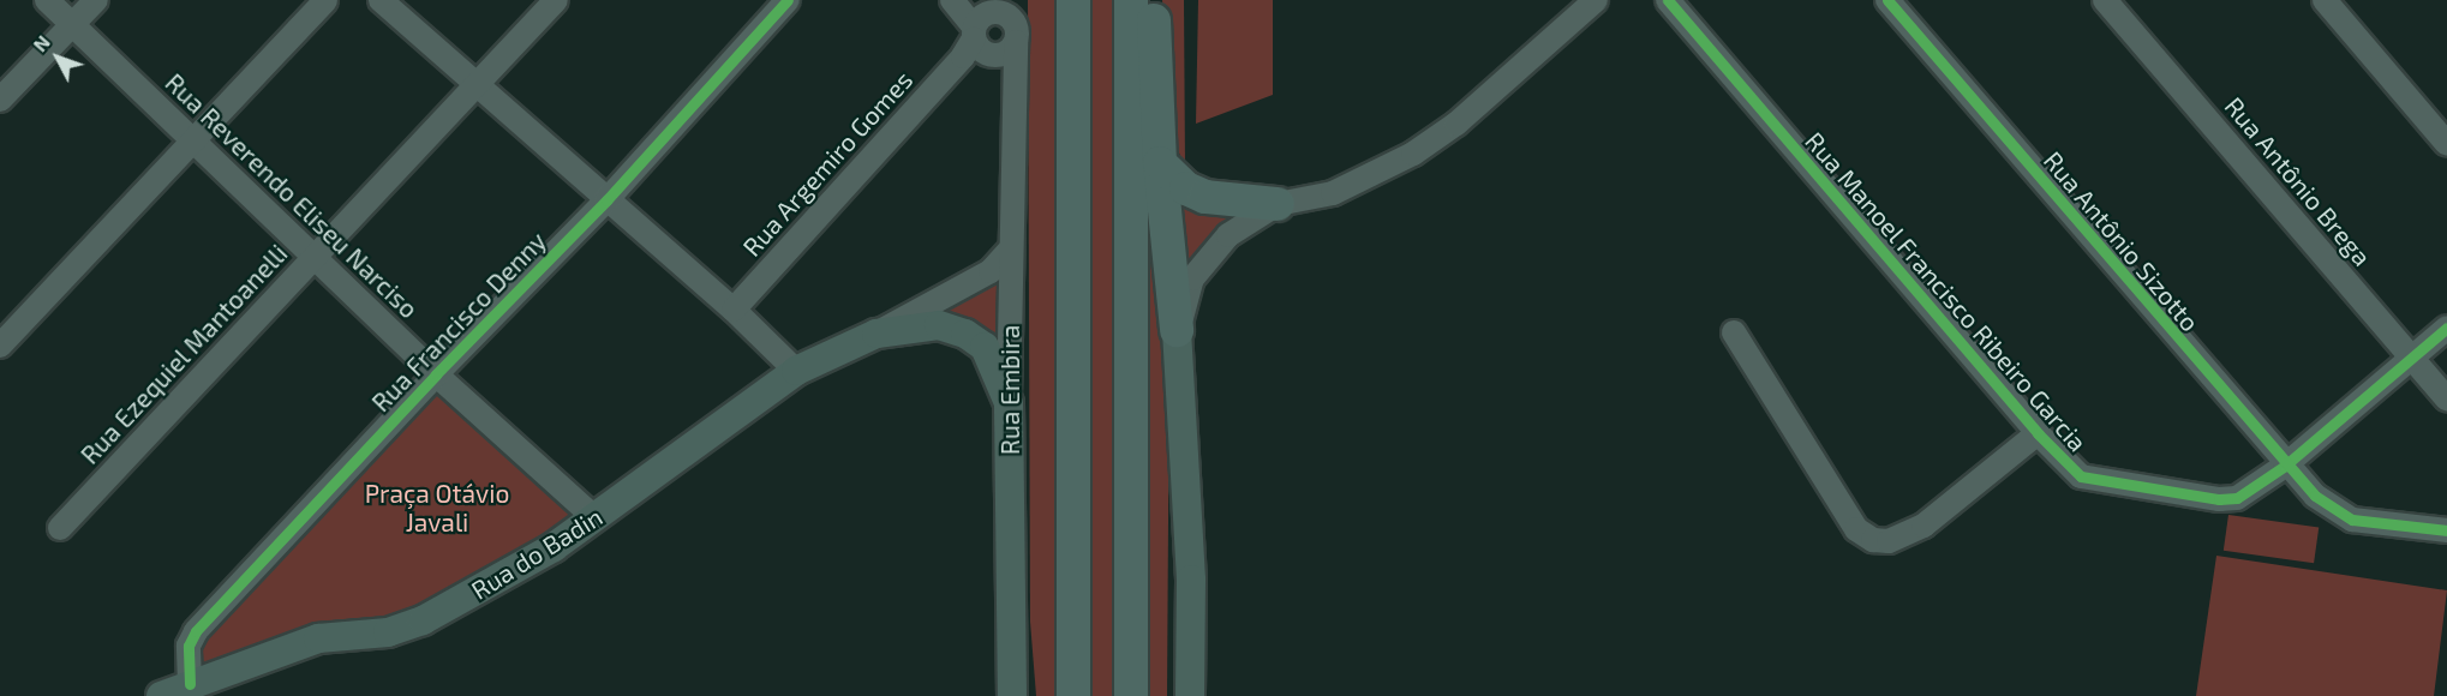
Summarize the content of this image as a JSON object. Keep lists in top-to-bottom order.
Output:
{
  "streets": {
    "main road": ["Rua Embira", "Rua do Badin"],
    "street": [
      "Rua Argemiro Gomes",
      "Rua Antônio Brega",
      "Rua Reverendo Eliseu Narciso",
      "Rua Antônio Sizotto",
      "Rua Manoel Francisco Ribeiro Garcia",
      "Rua Francisco Denny",
      "Rua Ezequiel Mantoanelli"
    ]
  },
  "crossings": [
    ["Rua Argemiro Gomes", "Rua Embira"],
    ["Rua Reverendo Eliseu Narciso", "Rua Francisco Denny"],
    ["Rua Reverendo Eliseu Narciso", "Rua Ezequiel Mantoanelli"],
    ["Rua Reverendo Eliseu Narciso", "Rua do Badin"],
    ["Rua Antônio Sizotto", "Rua Manoel Francisco Ribeiro Garcia"],
    ["Rua Francisco Denny", "Rua do Badin"],
    ["Rua Embira", "Rua do Badin"]
  ],
  "parks": ["Praça Otávio Javali"],
  "north": "top left"
}
